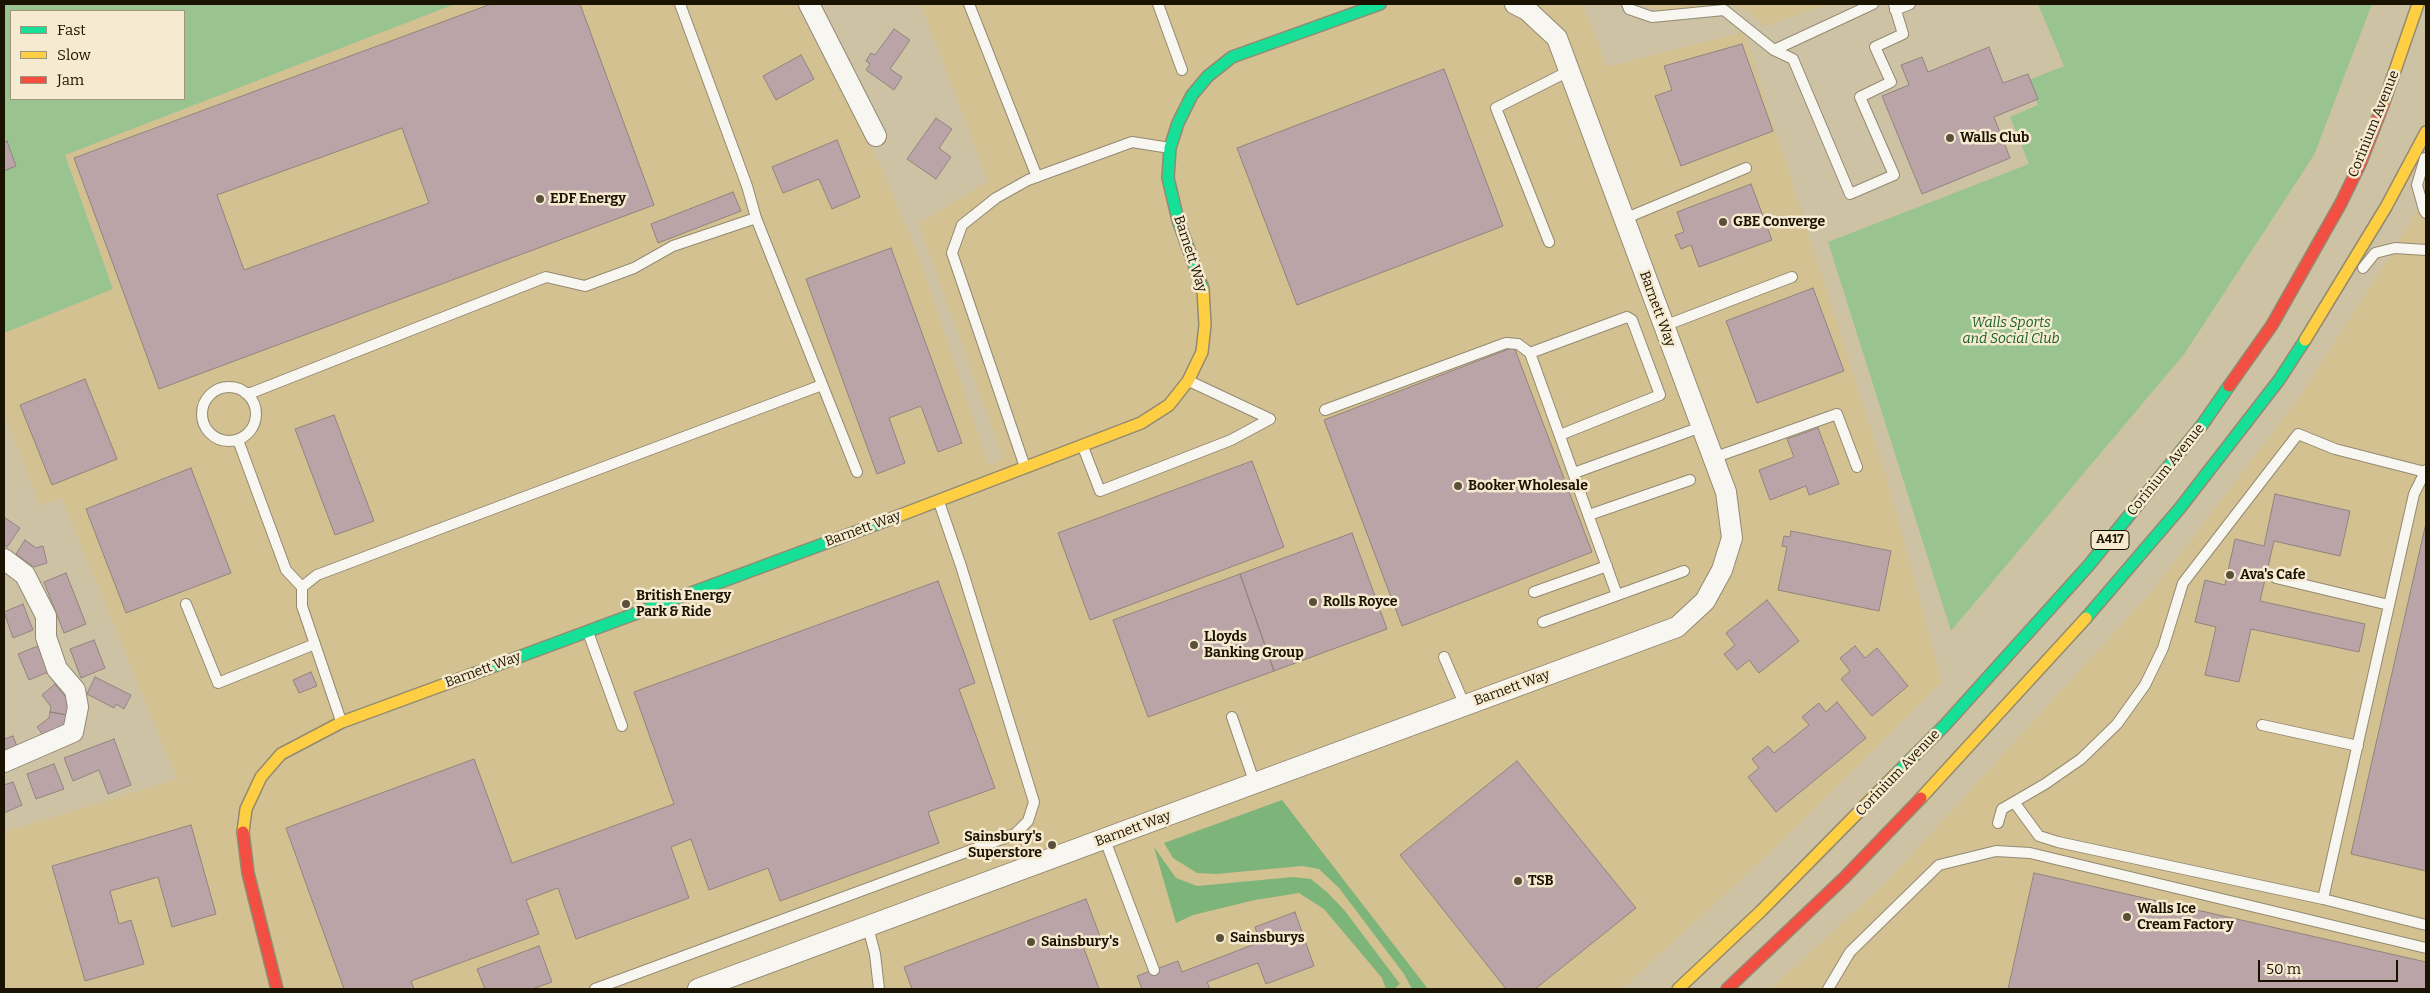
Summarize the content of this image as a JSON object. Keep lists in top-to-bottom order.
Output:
{
  "streets": {
    "main road": ["Corinium Avenue", "Barnett Way", "A417"]
  },
  "parks": ["Walls Sports and Social Club"],
  "places": [
    "Walls Club",
    "EDF Energy",
    "GBE Converge",
    "Booker Wholesale",
    "Ava's Cafe",
    "Rolls Royce",
    "British Energy Park & Ride",
    "Lloyds Banking Group",
    "Sainsbury's Superstore",
    "TSB",
    "Walls Ice Cream Factory",
    "Sainsburys",
    "Sainsbury's"
  ],
  "legend": ["Fast", "Slow", "Jam"],
  "scale_bar": "50 m"
}
